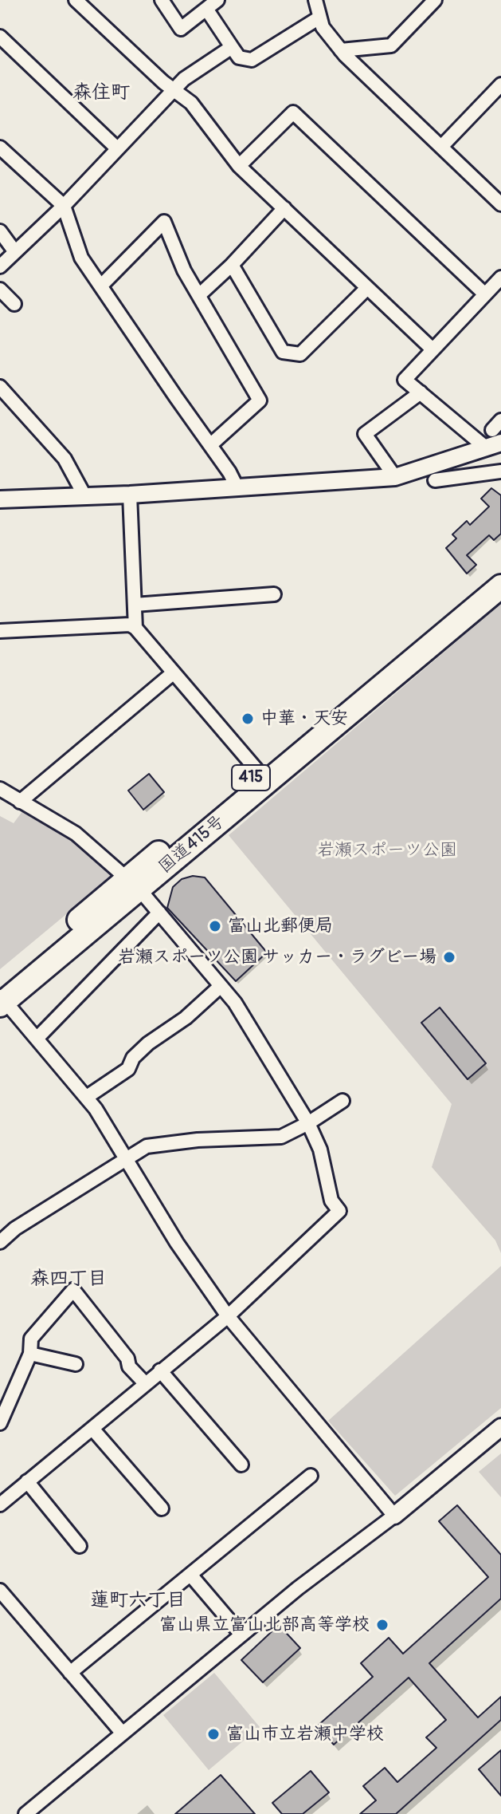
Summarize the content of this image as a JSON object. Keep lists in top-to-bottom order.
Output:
{
  "streets": {
    "highway": ["415", "国道415号"]
  },
  "districts": ["森住町", "森四丁目", "蓮町六丁目"],
  "parks": ["岩瀬スポーツ公園"],
  "places": [
    "中華・天安",
    "富山北郵便局",
    "岩瀬スポーツ公園 サッカー・ラグビー場",
    "富山県立富山北部高等学校",
    "富山市立岩瀬中学校"
  ]
}
